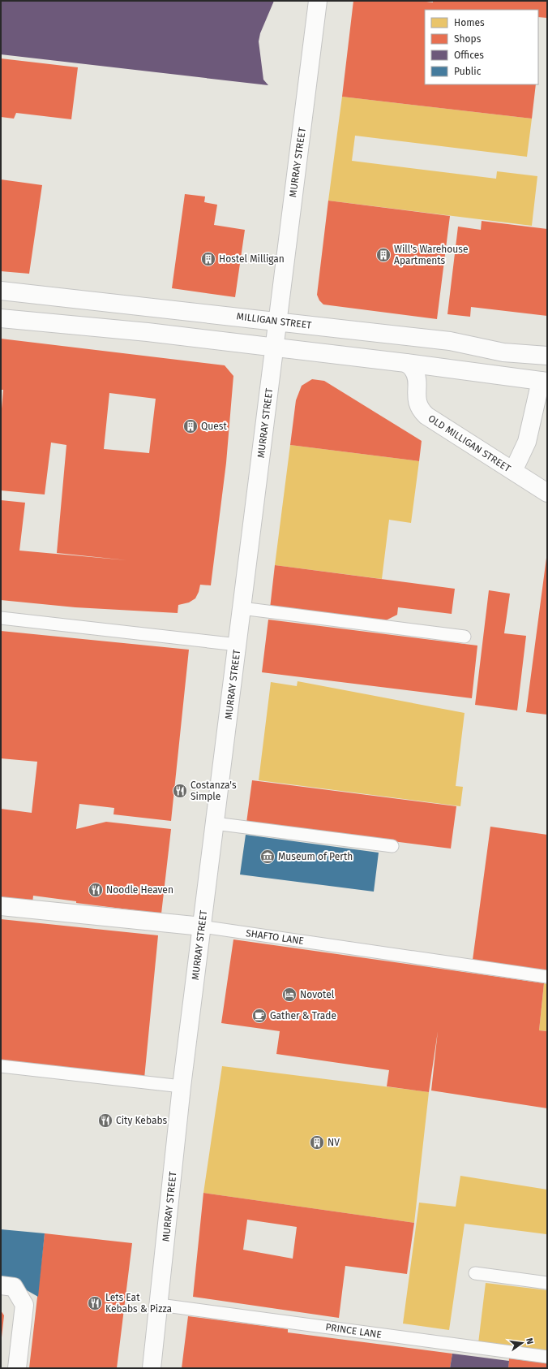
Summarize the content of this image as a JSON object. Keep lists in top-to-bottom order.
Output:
{
  "streets": {
    "main road": [
      "MURRAY STREET",
      "MILLIGAN STREET",
      "OLD MILLIGAN STREET",
      "SHAFTO LANE"
    ],
    "lane": ["PRINCE LANE"]
  },
  "crossings": [
    ["MURRAY STREET", "MILLIGAN STREET"],
    ["MURRAY STREET", "SHAFTO LANE"],
    ["MURRAY STREET", "PRINCE LANE"]
  ],
  "places": {
    "building": [
      "Will's Warehouse Apartments",
      "Hostel Milligan",
      "Quest",
      "NV"
    ],
    "restaurant": [
      "Costanza's Simple",
      "Noodle Heaven",
      "City Kebabs",
      "Lets Eat Kebabs & Pizza"
    ],
    "museum": ["Museum of Perth"],
    "hotel": ["Novotel"],
    "cafe": ["Gather & Trade"]
  },
  "legend": [
    "Homes",
    "Shops",
    "Offices",
    "Public"
  ],
  "north": "right"
}
